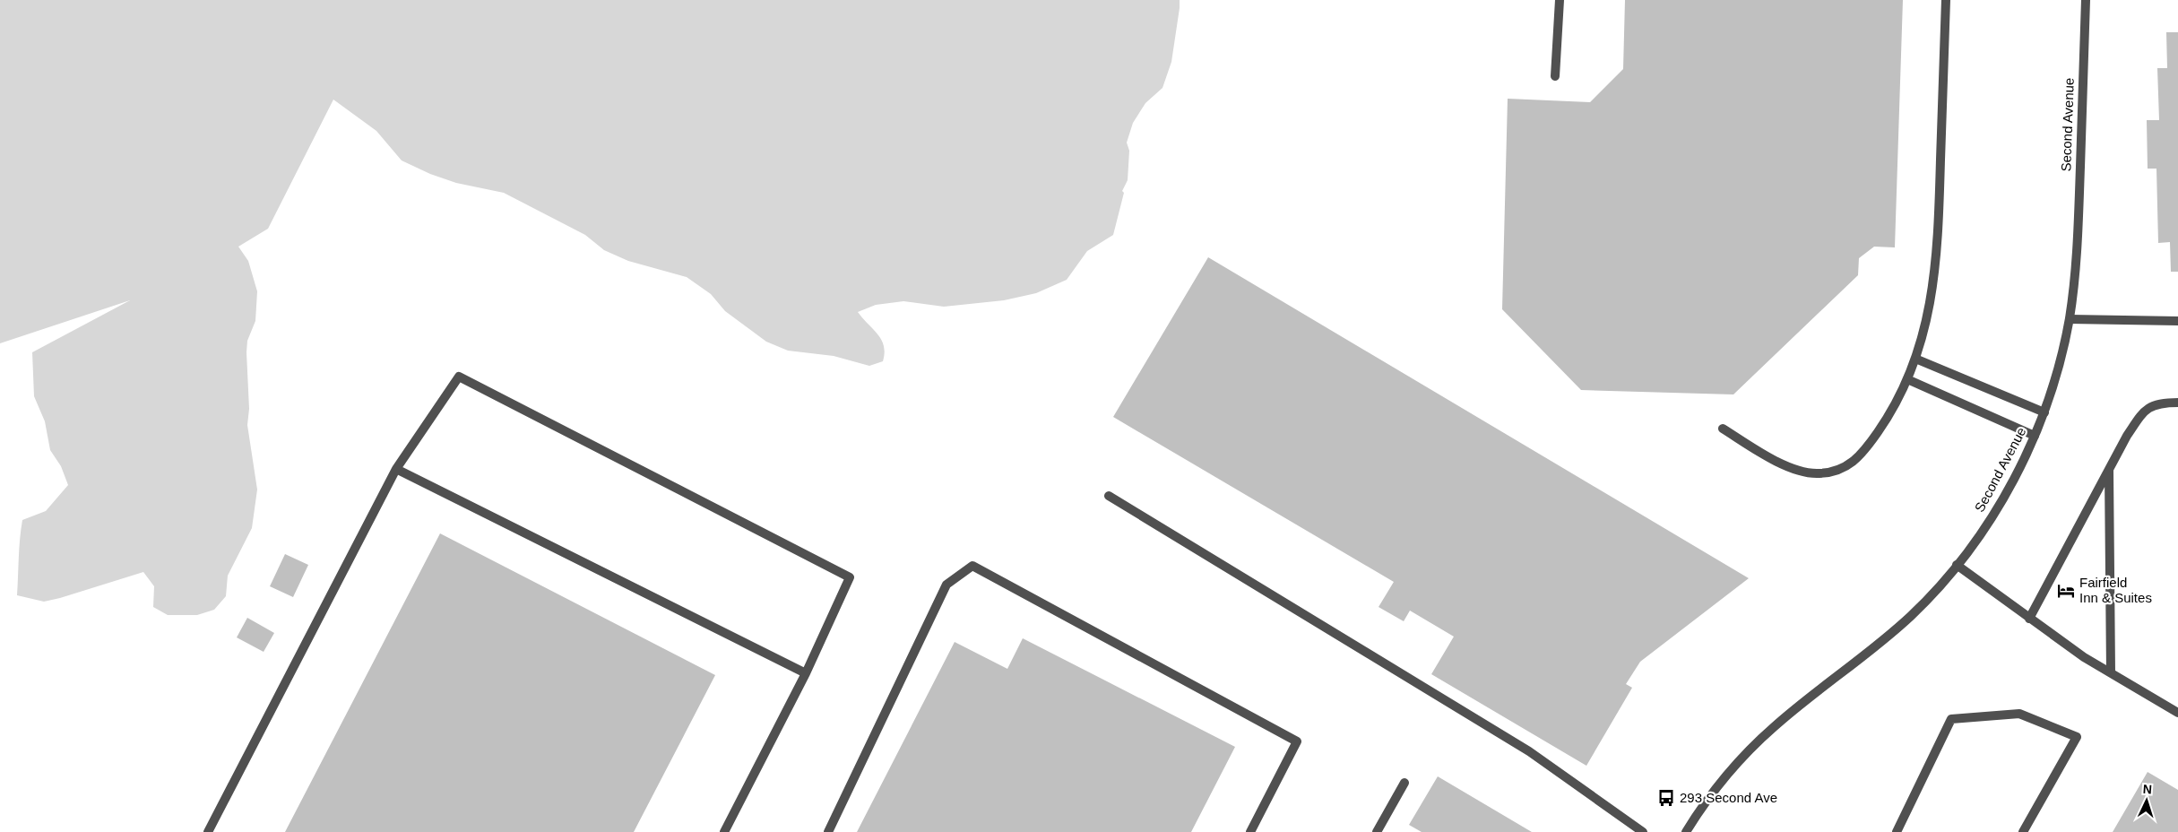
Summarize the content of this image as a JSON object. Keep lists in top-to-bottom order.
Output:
{
  "streets": {
    "street": ["Second Avenue"]
  },
  "places": {
    "hotel": ["Fairfield Inn & Suites"],
    "bus stop": ["293 Second Ave"]
  },
  "north": "top"
}
